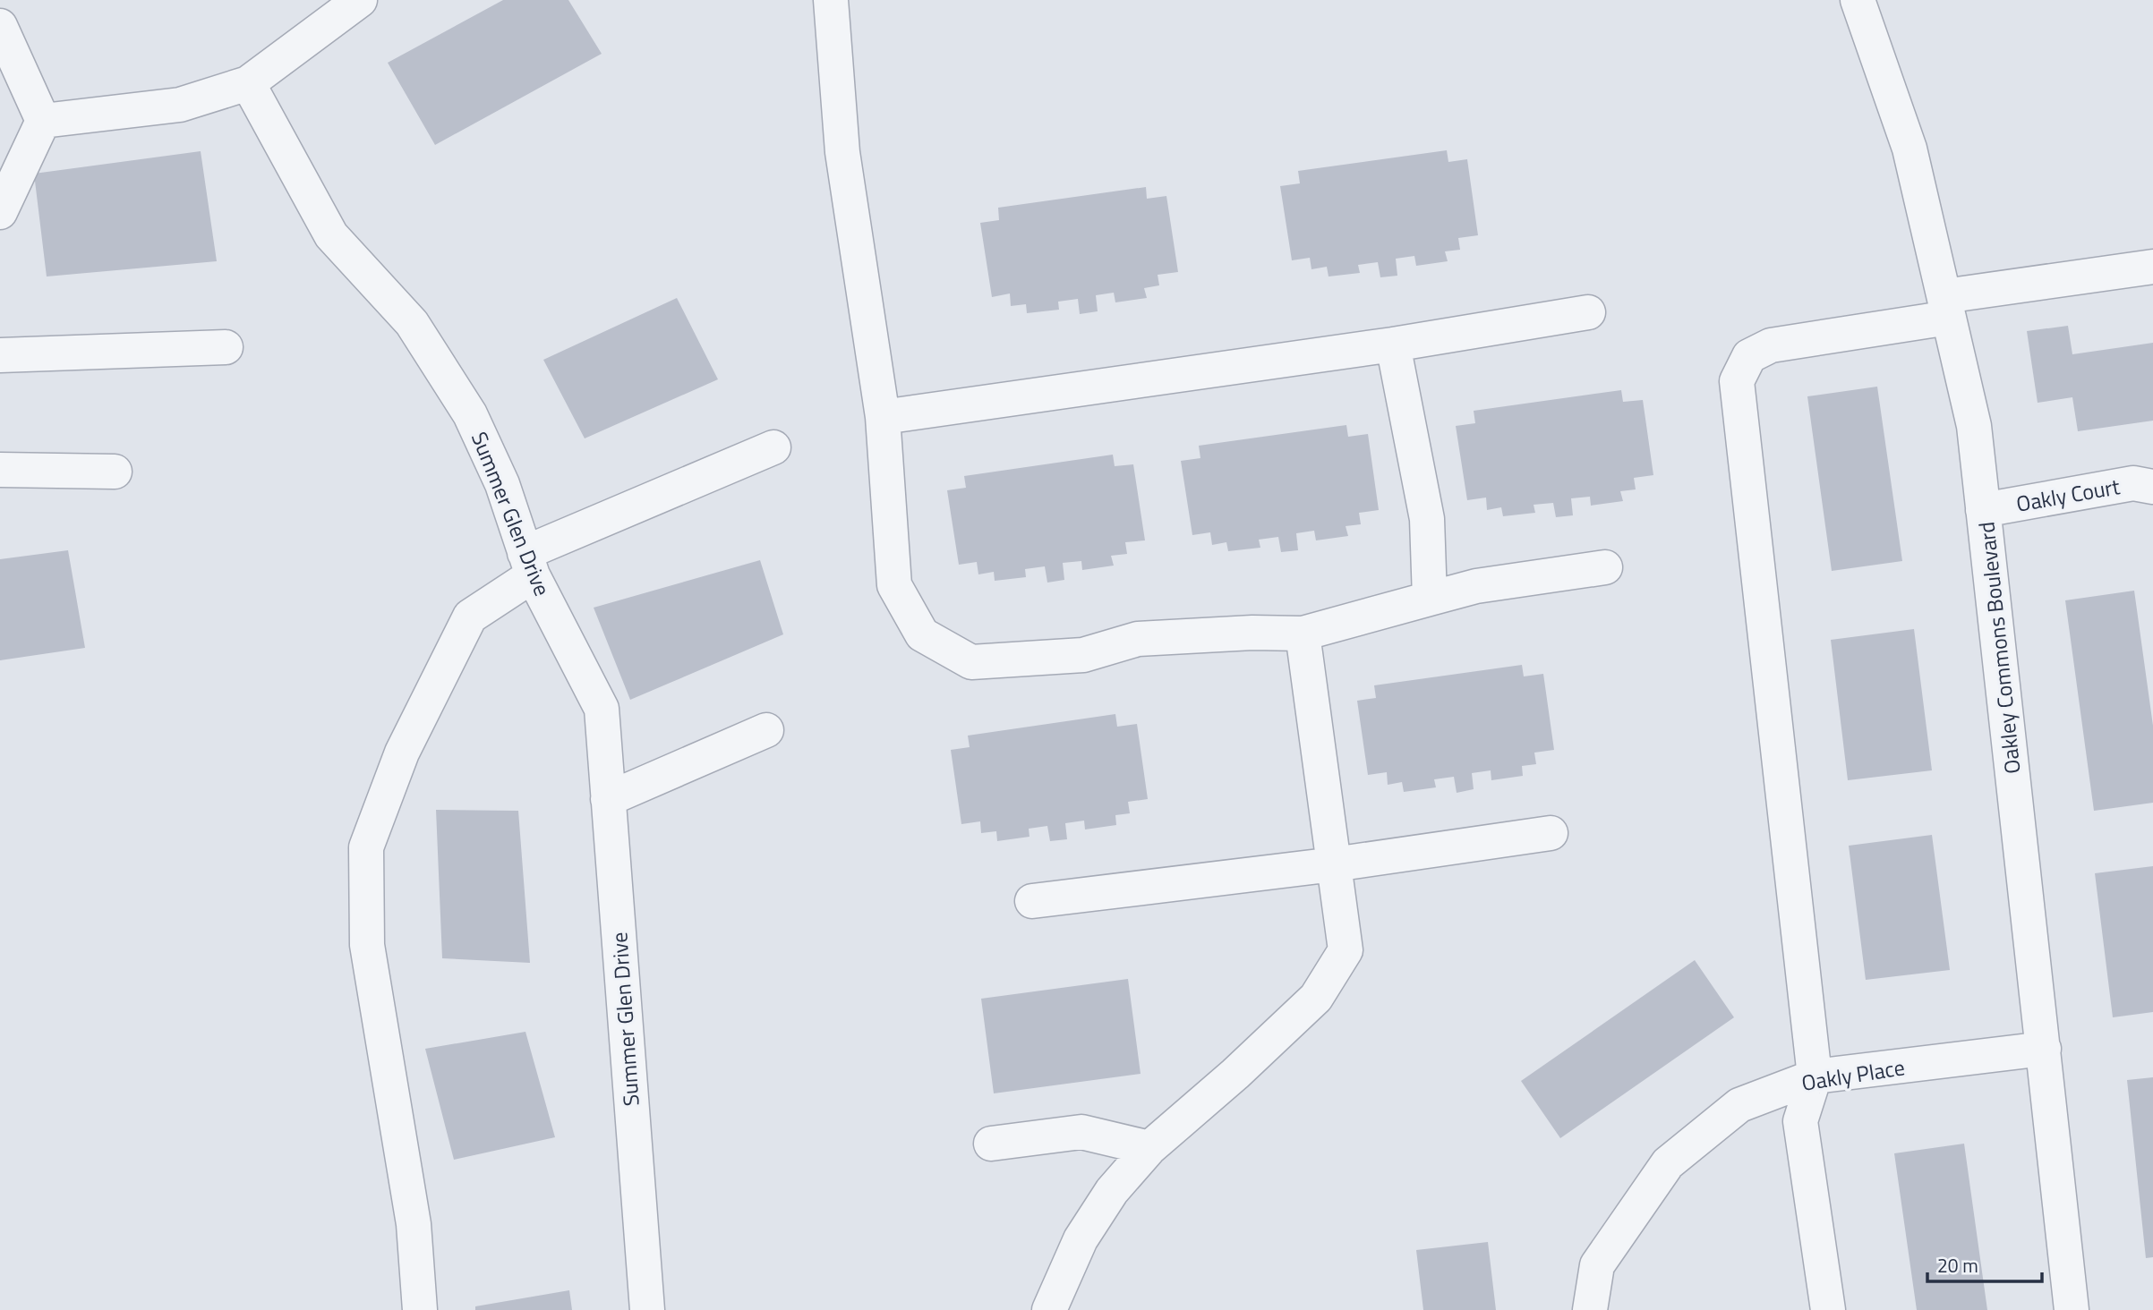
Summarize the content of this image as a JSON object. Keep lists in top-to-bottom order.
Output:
{
  "streets": {
    "street": [
      "Oakly Court",
      "Summer Glen Drive",
      "Oakley Commons Boulevard",
      "Oakly Place"
    ]
  },
  "crossings": [
    ["Oakly Court", "Oakley Commons Boulevard"],
    ["Oakley Commons Boulevard", "Oakly Place"]
  ],
  "scale_bar": "20 m"
}
